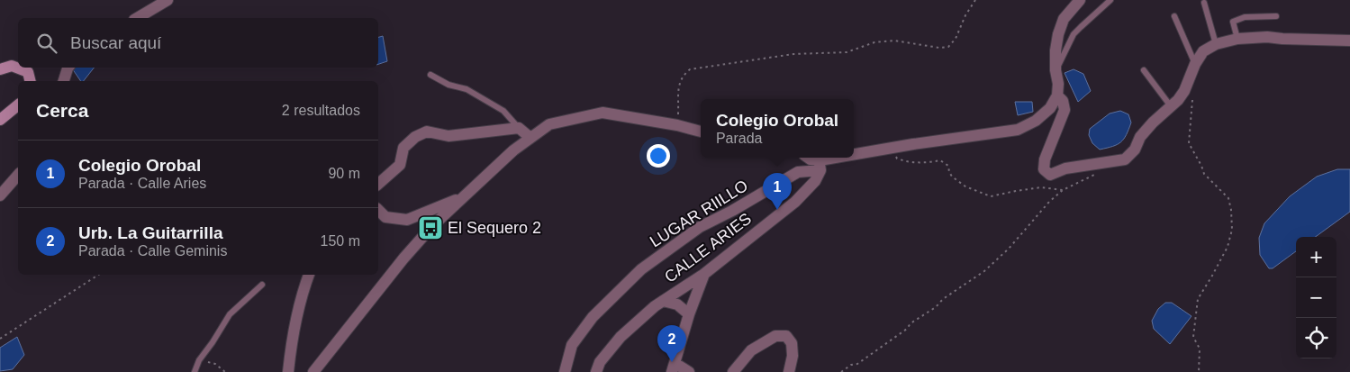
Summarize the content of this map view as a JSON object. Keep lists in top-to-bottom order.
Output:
{
  "streets": {
    "street": ["LUGAR RIILLO", "CALLE ARIES"]
  },
  "crossings": [
    ["LUGAR RIILLO", "CALLE ARIES"]
  ],
  "places": {
    "bus stop": ["El Sequero 2"]
  },
  "page": {
    "search": "Buscar aquí",
    "heading": ["Cerca", "2 resultados"],
    "popup": ["Colegio Orobal", "Parada"],
    "list": [
      {
        "mark": "1",
        "name": "Colegio Orobal",
        "note": "Parada · Calle Aries",
        "value": "90 m"
      },
      {
        "mark": "2",
        "name": "Urb. La Guitarrilla",
        "note": "Parada · Calle Geminis",
        "value": "150 m"
      }
    ],
    "pins": ["1", "2"],
    "map_buttons": ["+", "−"]
  }
}
